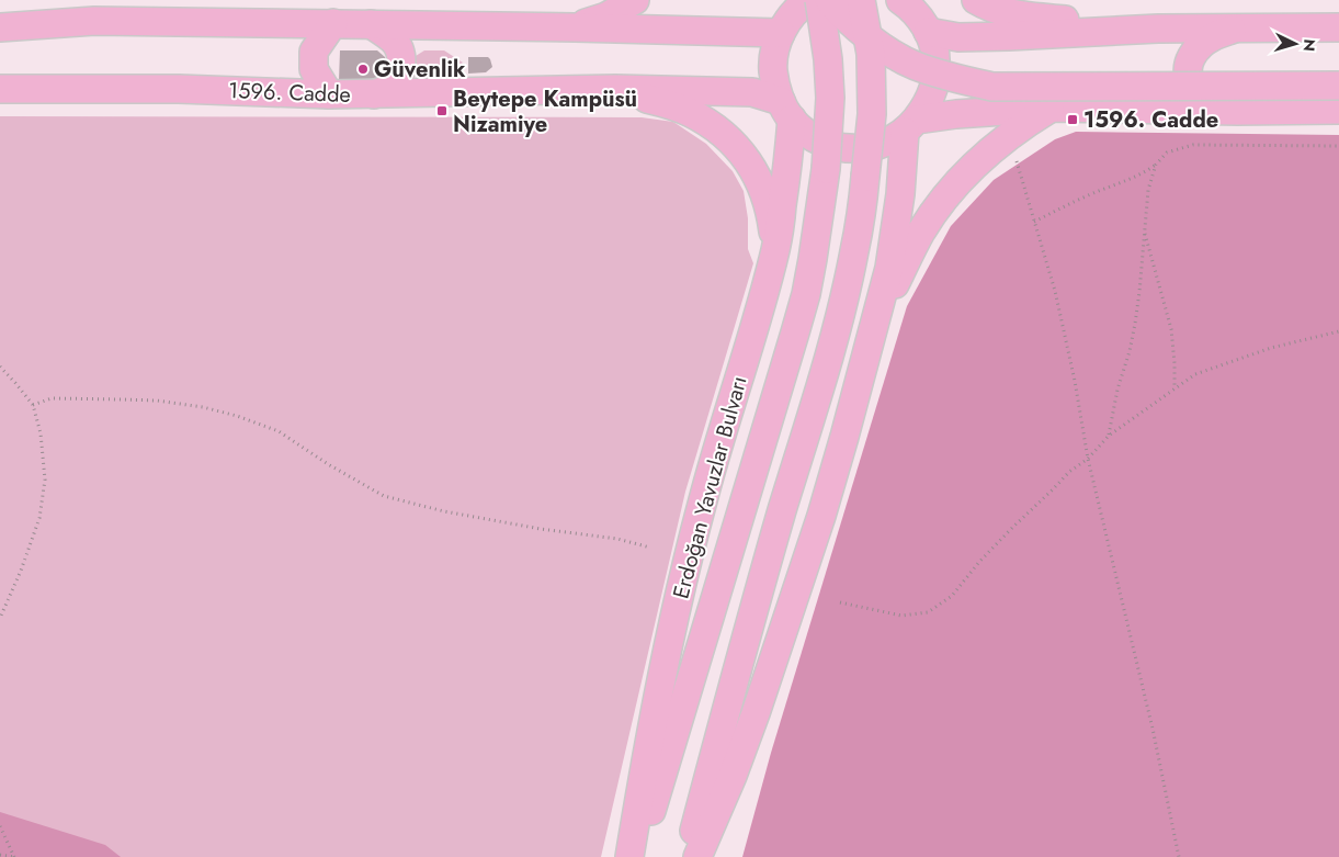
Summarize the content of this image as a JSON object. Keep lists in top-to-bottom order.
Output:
{
  "streets": {
    "main road": ["1596. Cadde", "Erdoğan Yavuzlar Bulvarı"]
  },
  "crossings": [
    ["1596. Cadde", "Erdoğan Yavuzlar Bulvarı"]
  ],
  "places": {
    "other": ["Güvenlik"],
    "transit": ["Beytepe Kampüsü Nizamiye", "1596. Cadde"]
  },
  "north": "right"
}
